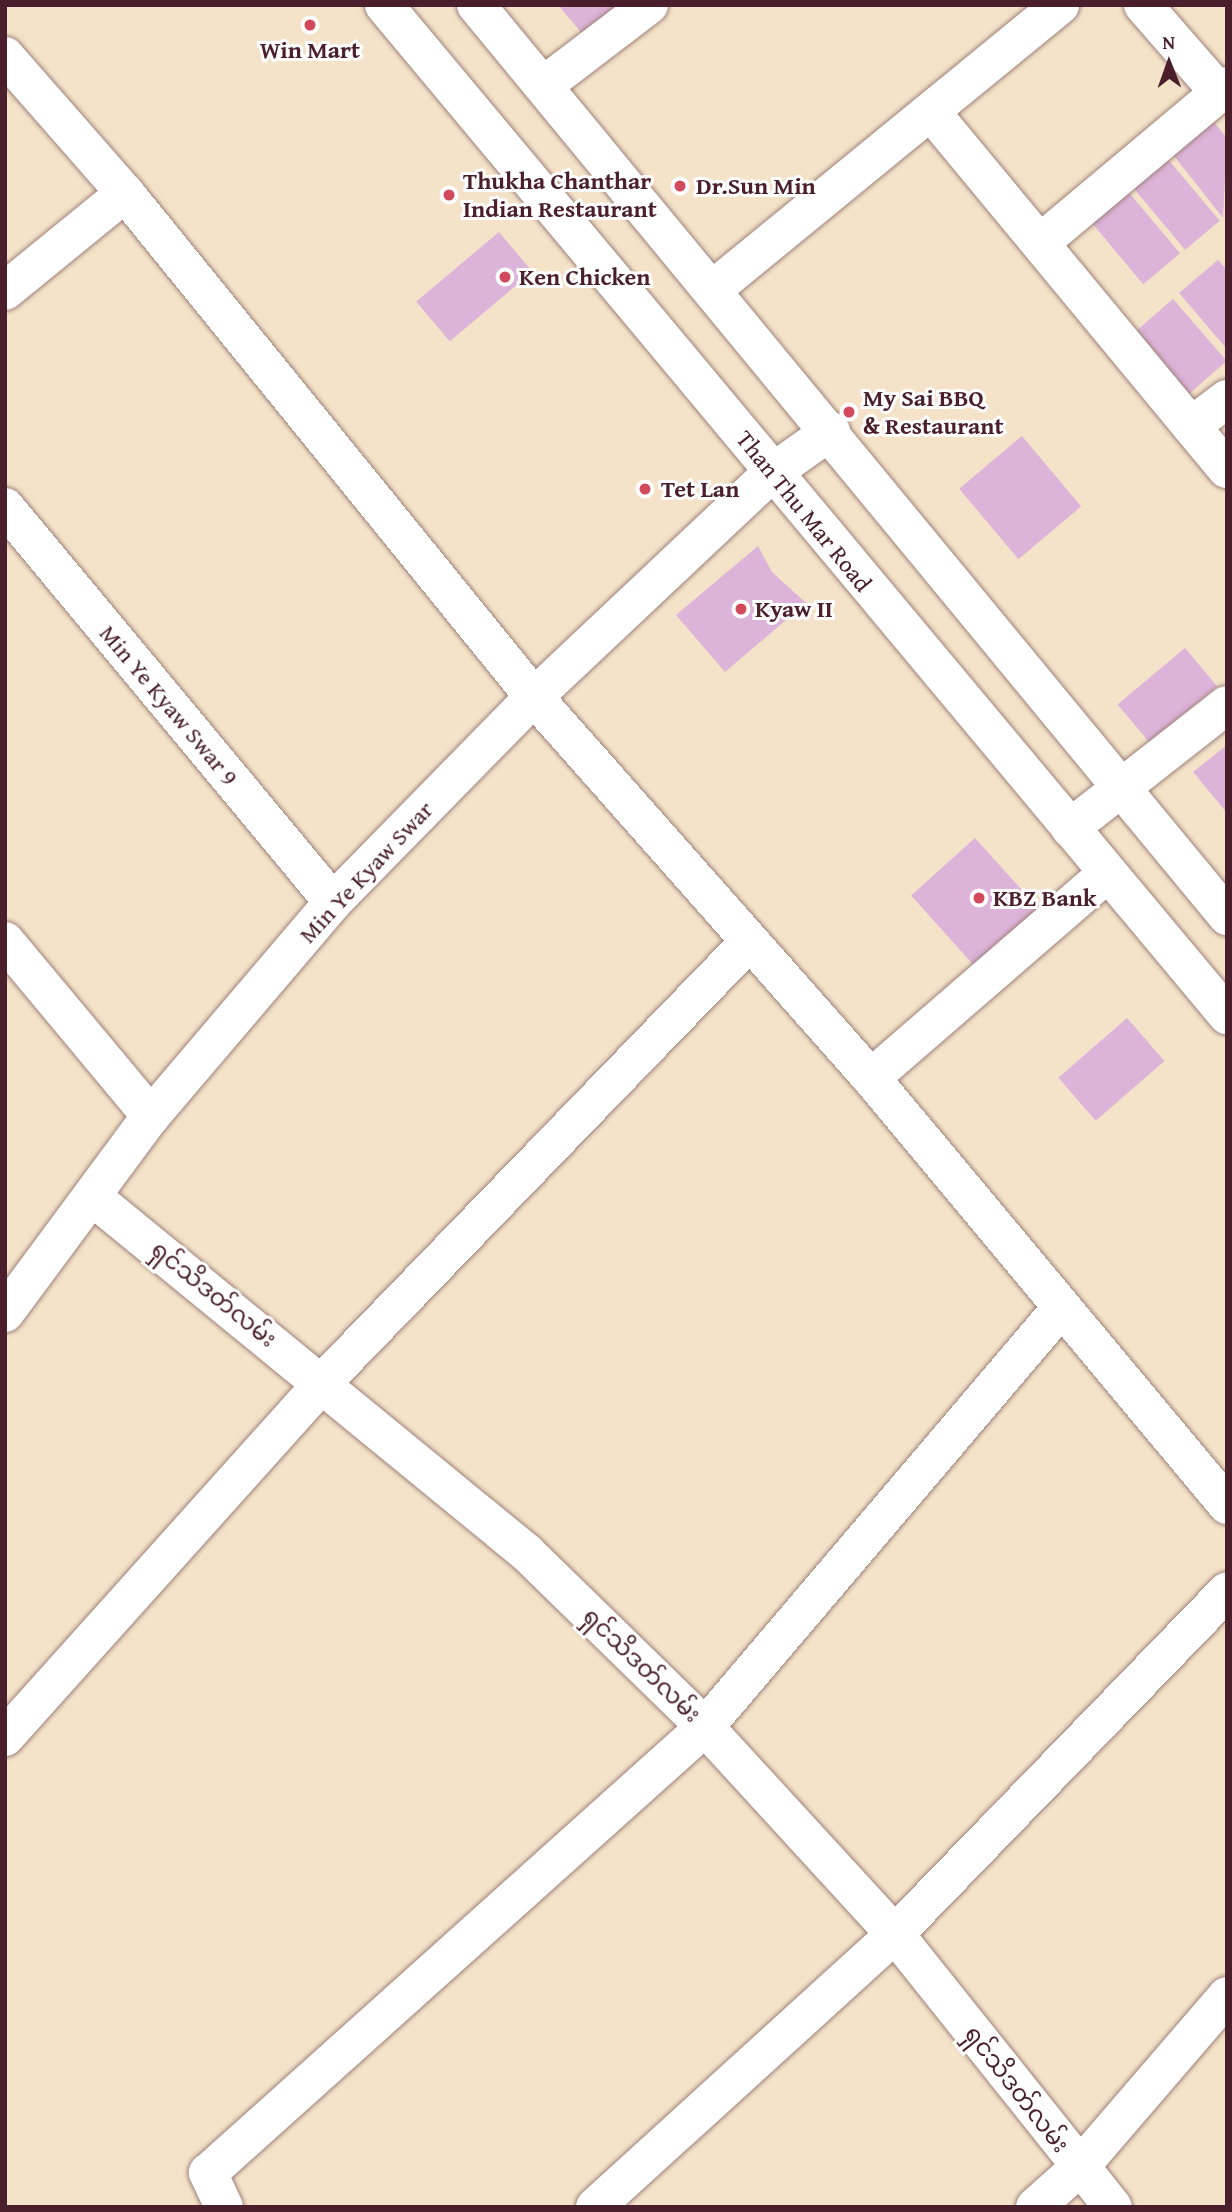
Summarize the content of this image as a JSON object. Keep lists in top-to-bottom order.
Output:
{
  "streets": {
    "street": [
      "Than Thu Mar Road",
      "Min Ye Kyaw Swar 9",
      "Min Ye Kyaw Swar",
      "ရှင်သိဒတ်လမ်း"
    ]
  },
  "crossings": [
    ["Than Thu Mar Road", "Min Ye Kyaw Swar"],
    ["Min Ye Kyaw Swar 9", "Min Ye Kyaw Swar"],
    ["Min Ye Kyaw Swar", "ရှင်သိဒတ်လမ်း"]
  ],
  "places": [
    "Win Mart",
    "Dr.Sun Min",
    "Thukha Chanthar Indian Restaurant",
    "Ken Chicken",
    "My Sai BBQ & Restaurant",
    "Tet Lan",
    "Kyaw II",
    "KBZ Bank"
  ],
  "north": "top"
}
